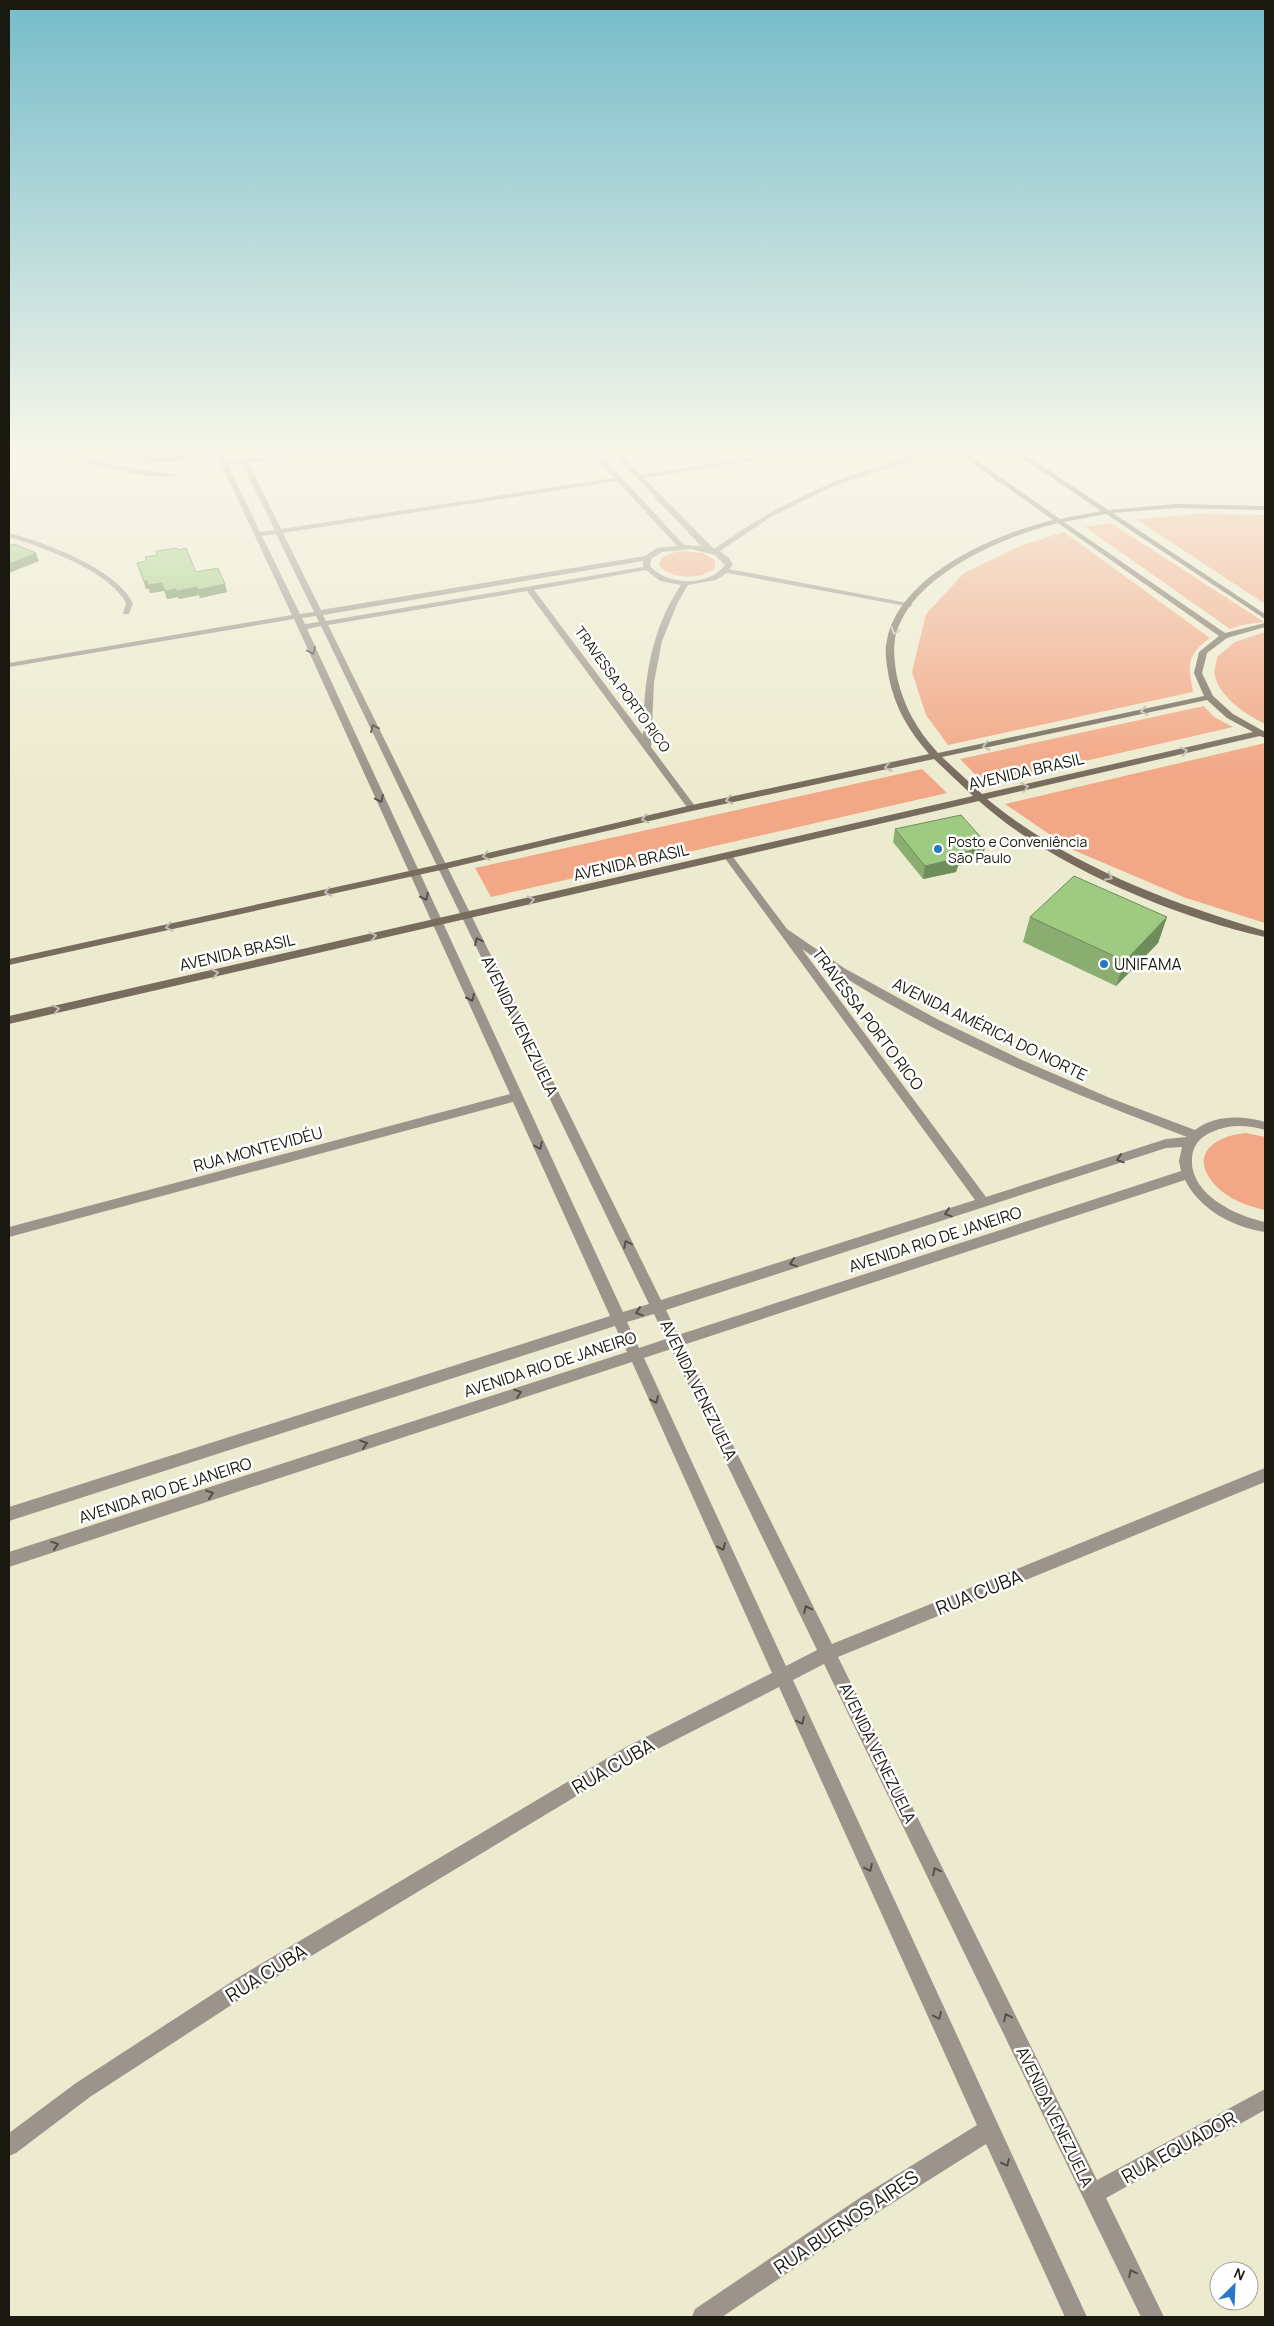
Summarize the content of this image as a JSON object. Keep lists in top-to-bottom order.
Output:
{
  "streets": {
    "main road": ["AVENIDA BRASIL"],
    "street": [
      "TRAVESSA PORTO RICO",
      "AVENIDA VENEZUELA",
      "AVENIDA AMÉRICA DO NORTE",
      "RUA MONTEVIDÉU",
      "AVENIDA RIO DE JANEIRO",
      "RUA CUBA",
      "RUA EQUADOR",
      "RUA BUENOS AIRES"
    ]
  },
  "crossings": [
    ["TRAVESSA PORTO RICO", "AVENIDA BRASIL"],
    ["TRAVESSA PORTO RICO", "AVENIDA AMÉRICA DO NORTE"],
    ["TRAVESSA PORTO RICO", "AVENIDA RIO DE JANEIRO"],
    ["AVENIDA BRASIL", "AVENIDA VENEZUELA"],
    ["AVENIDA VENEZUELA", "RUA MONTEVIDÉU"],
    ["AVENIDA VENEZUELA", "AVENIDA RIO DE JANEIRO"],
    ["AVENIDA VENEZUELA", "RUA CUBA"],
    ["AVENIDA VENEZUELA", "RUA EQUADOR"],
    ["AVENIDA VENEZUELA", "RUA BUENOS AIRES"],
    ["AVENIDA AMÉRICA DO NORTE", "AVENIDA RIO DE JANEIRO"]
  ],
  "places": ["Posto e Conveniência São Paulo", "UNIFAMA"],
  "north": "top right"
}
